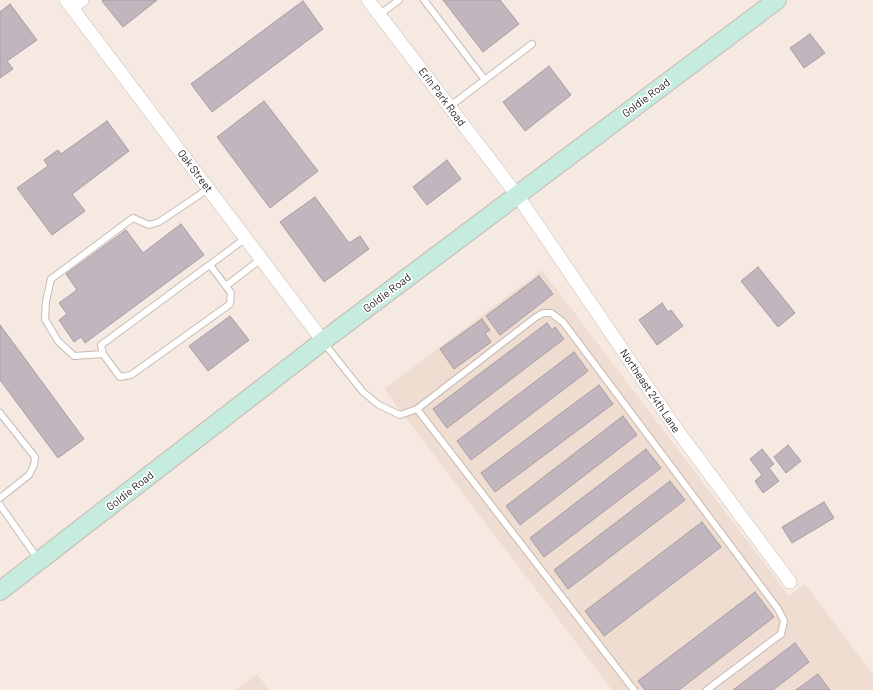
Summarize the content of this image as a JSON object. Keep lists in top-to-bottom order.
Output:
{
  "streets": {
    "street": [
      "Erin Park Road",
      "Goldie Road",
      "Oak Street",
      "Northeast 24th Lane"
    ]
  },
  "crossings": [
    ["Erin Park Road", "Goldie Road"],
    ["Erin Park Road", "Northeast 24th Lane"],
    ["Goldie Road", "Oak Street"],
    ["Goldie Road", "Northeast 24th Lane"]
  ]
}
